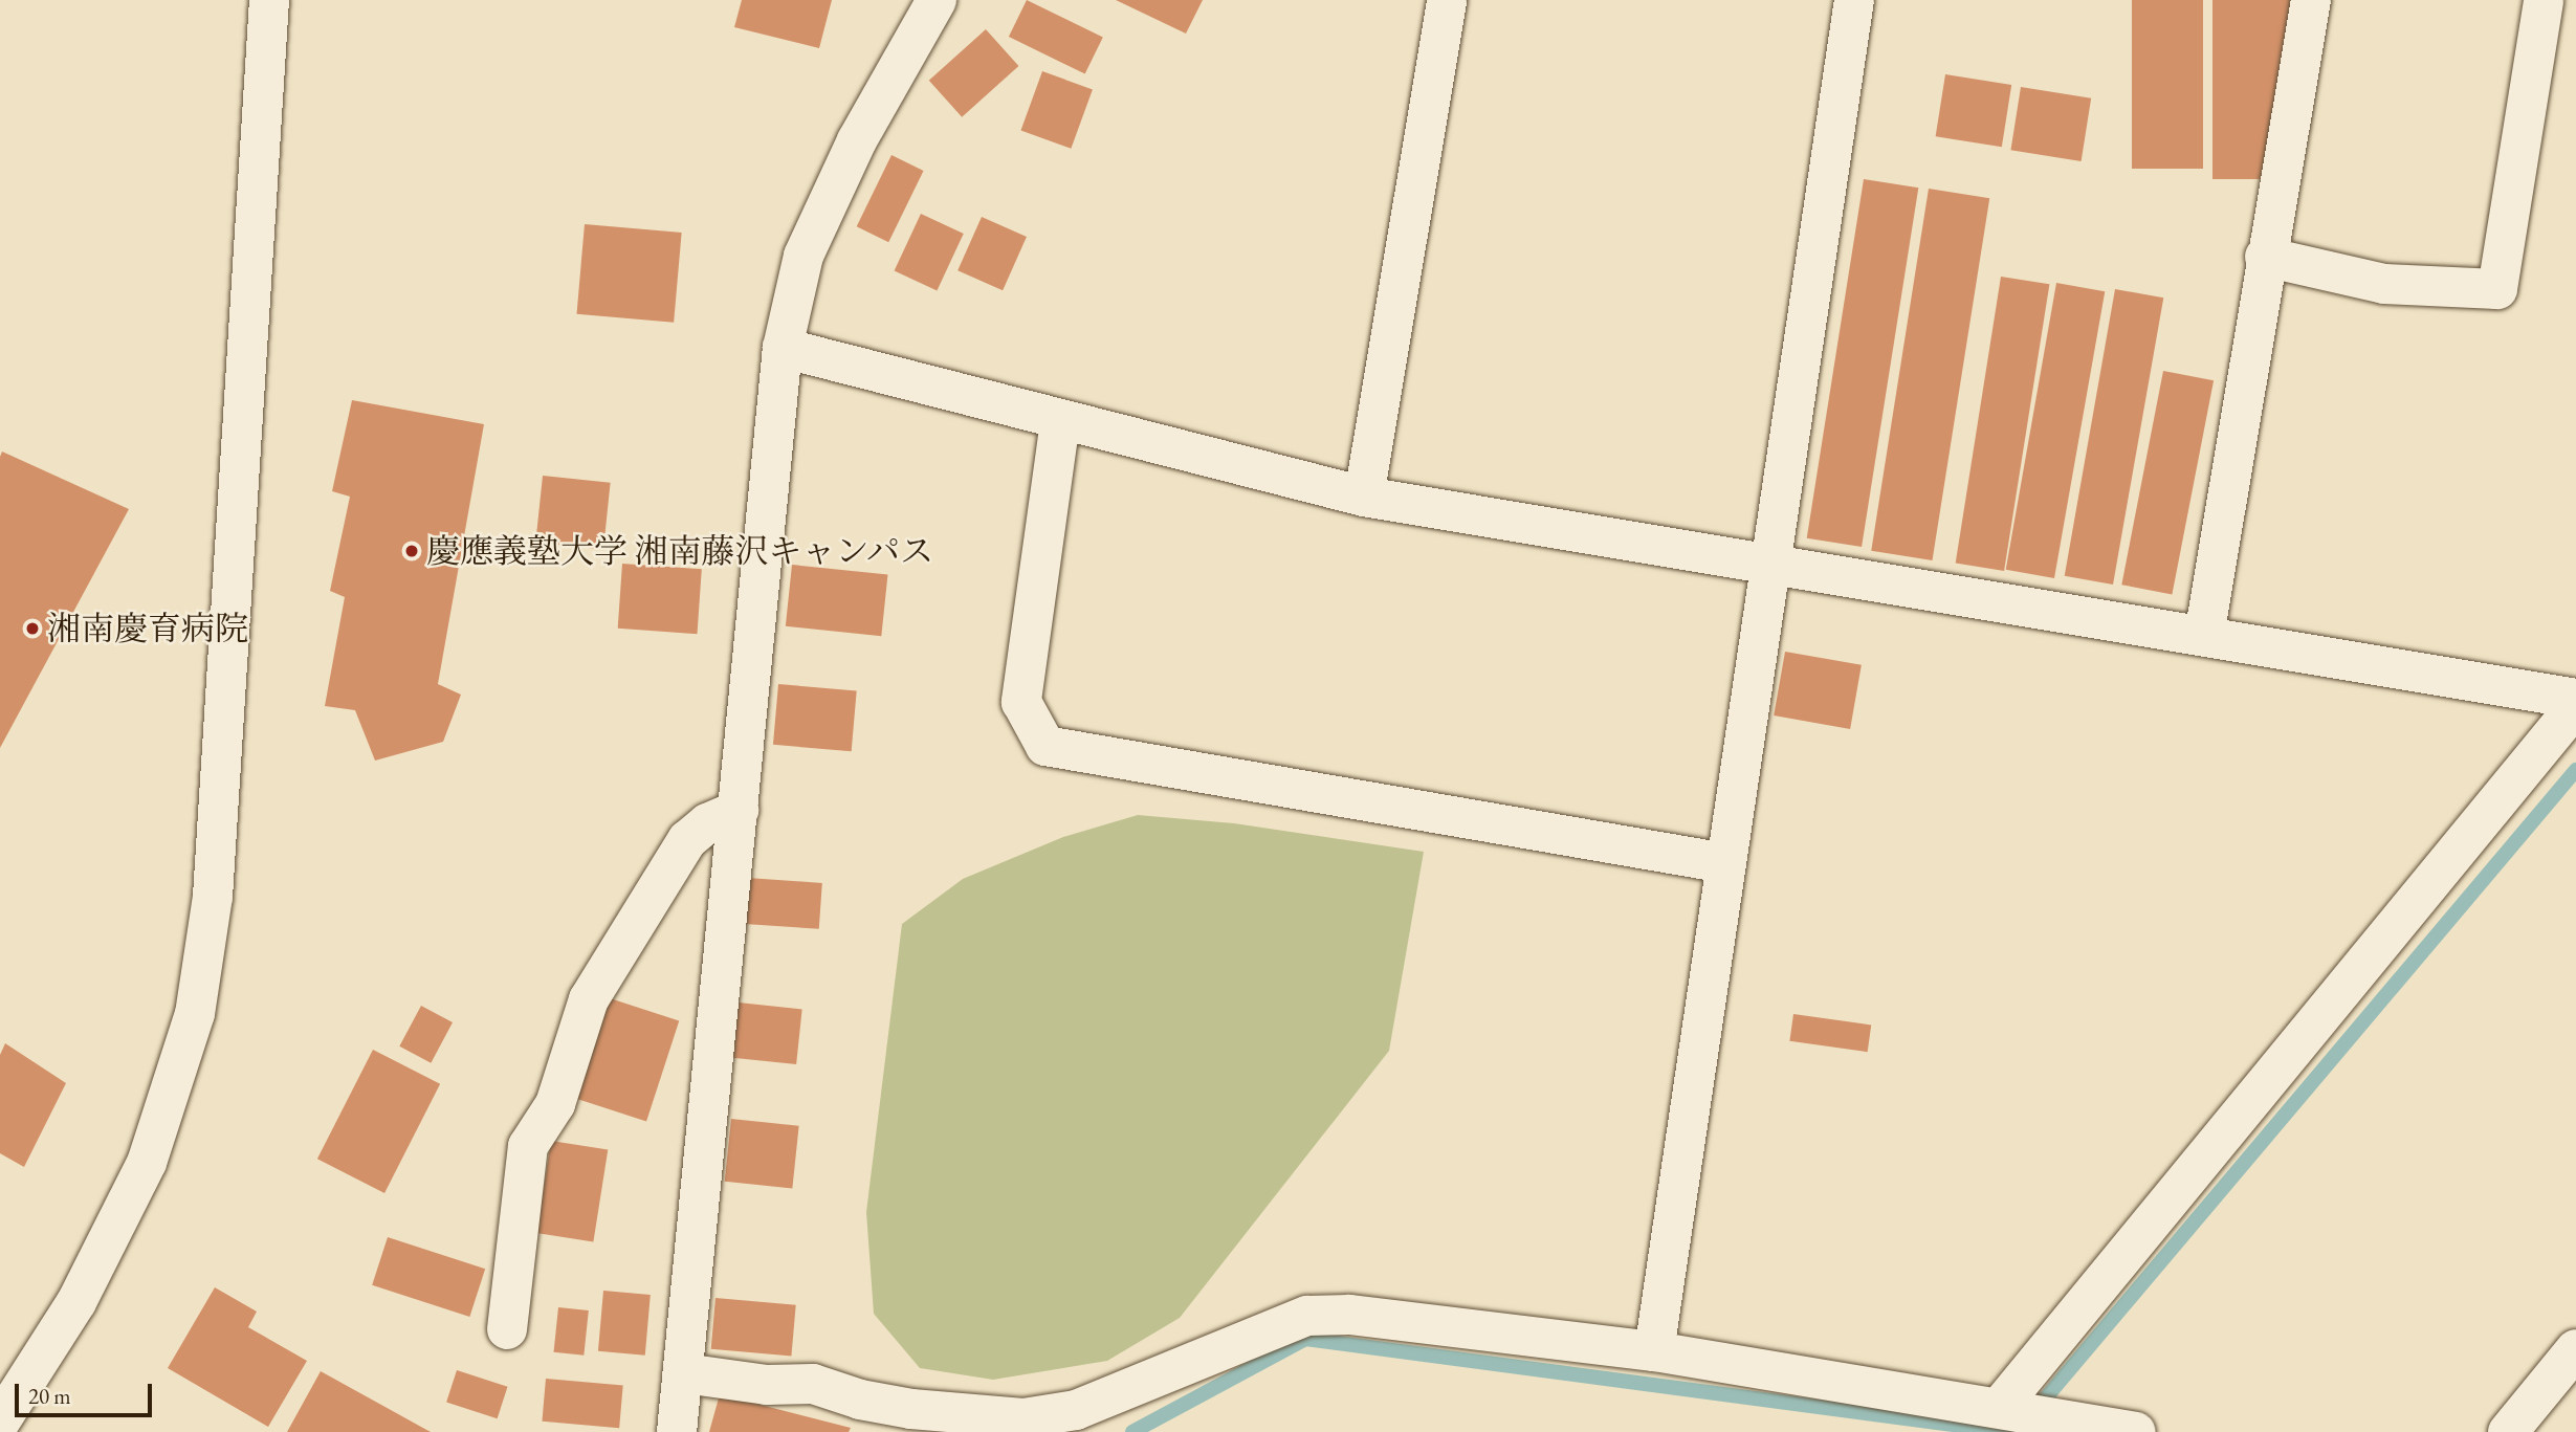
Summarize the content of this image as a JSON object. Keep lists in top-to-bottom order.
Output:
{
  "places": ["慶應義塾大学 湘南藤沢キャンパス", "湘南慶育病院"],
  "scale_bar": "20 m"
}
